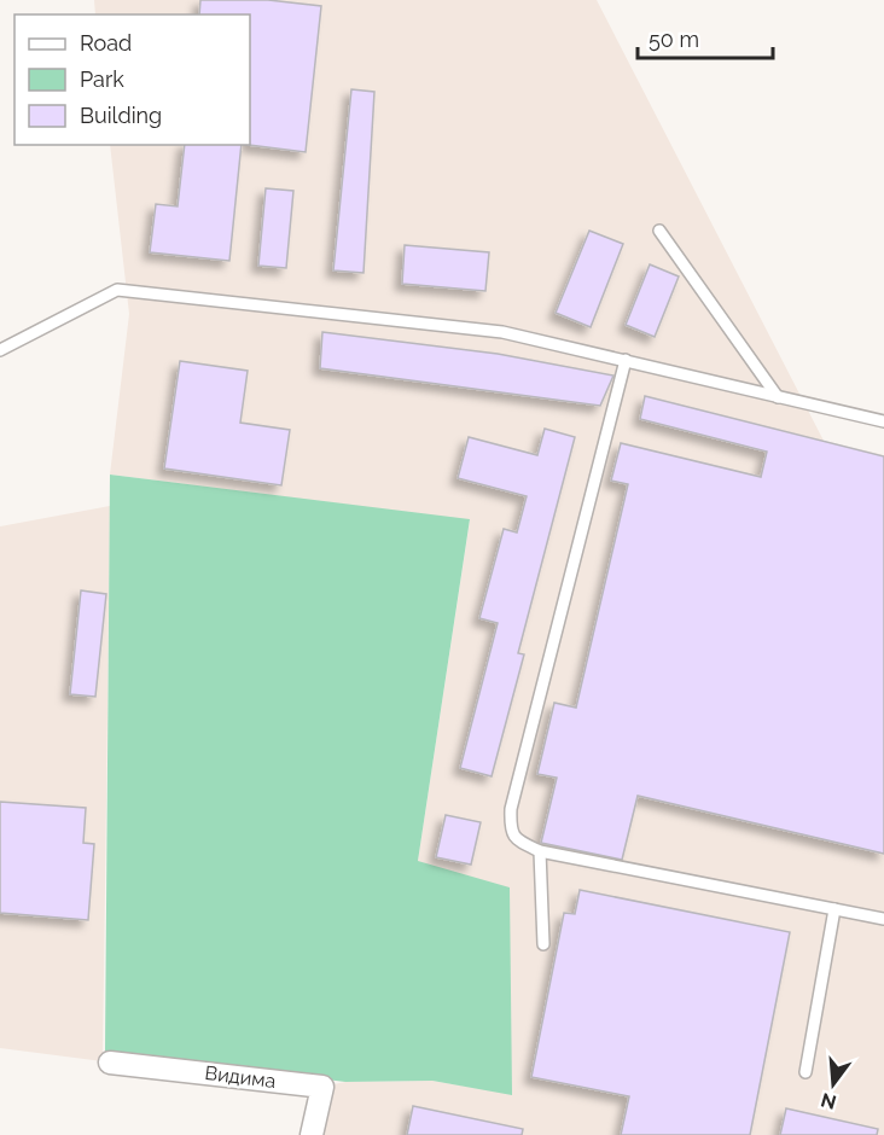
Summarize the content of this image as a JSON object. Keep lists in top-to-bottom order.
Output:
{
  "streets": {
    "street": ["Видима"]
  },
  "legend": ["Road", "Park", "Building"],
  "scale_bar": "50 m",
  "north": "bottom"
}
